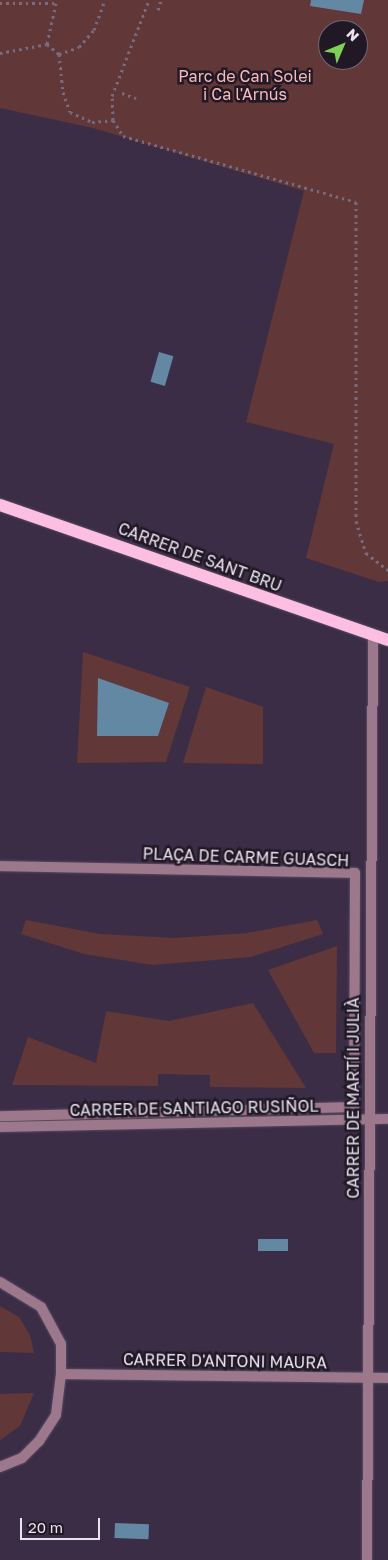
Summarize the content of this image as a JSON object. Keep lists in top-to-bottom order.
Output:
{
  "streets": {
    "main road": ["CARRER DE SANT BRU"],
    "street": [
      "PLAÇA DE CARME GUASCH",
      "CARRER DE MARTÍ I JULIÀ",
      "CARRER DE SANTIAGO RUSIÑOL",
      "CARRER D'ANTONI MAURA"
    ]
  },
  "crossings": [
    ["CARRER DE SANT BRU", "CARRER DE MARTÍ I JULIÀ"],
    ["CARRER DE MARTÍ I JULIÀ", "CARRER DE SANTIAGO RUSIÑOL"],
    ["CARRER DE MARTÍ I JULIÀ", "CARRER D'ANTONI MAURA"]
  ],
  "parks": ["Parc de Can Solei i Ca l'Arnús"],
  "scale_bar": "20 m",
  "north": "top right"
}
